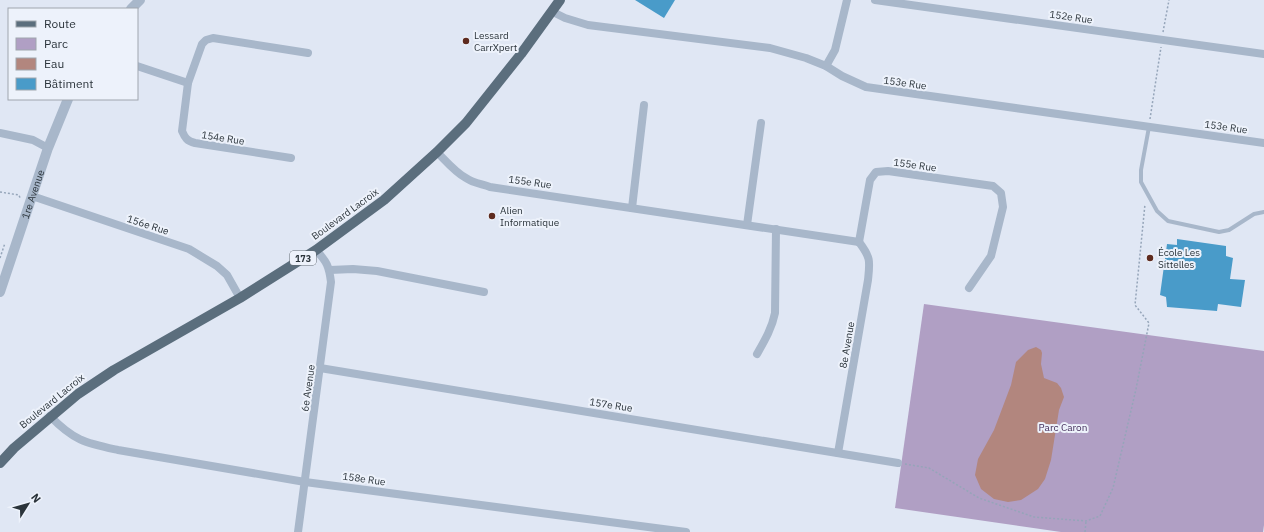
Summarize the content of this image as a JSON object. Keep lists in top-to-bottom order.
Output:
{
  "streets": {
    "main road": ["Boulevard Lacroix", "173"],
    "street": [
      "152e Rue",
      "153e Rue",
      "154e Rue",
      "155e Rue",
      "1re Avenue",
      "156e Rue",
      "8e Avenue",
      "6e Avenue",
      "157e Rue",
      "158e Rue"
    ]
  },
  "crossings": [
    ["153e Rue", "Boulevard Lacroix"],
    ["155e Rue", "Boulevard Lacroix"],
    ["155e Rue", "8e Avenue"],
    ["1re Avenue", "156e Rue"],
    ["Boulevard Lacroix", "156e Rue"],
    ["Boulevard Lacroix", "158e Rue"],
    ["8e Avenue", "157e Rue"],
    ["6e Avenue", "157e Rue"],
    ["6e Avenue", "158e Rue"]
  ],
  "parks": ["Parc Caron"],
  "places": ["Lessard CarrXpert", "Alien Informatique", "École Les Sittelles"],
  "legend": [
    "Route",
    "Parc",
    "Eau",
    "Bâtiment"
  ],
  "north": "top right"
}
